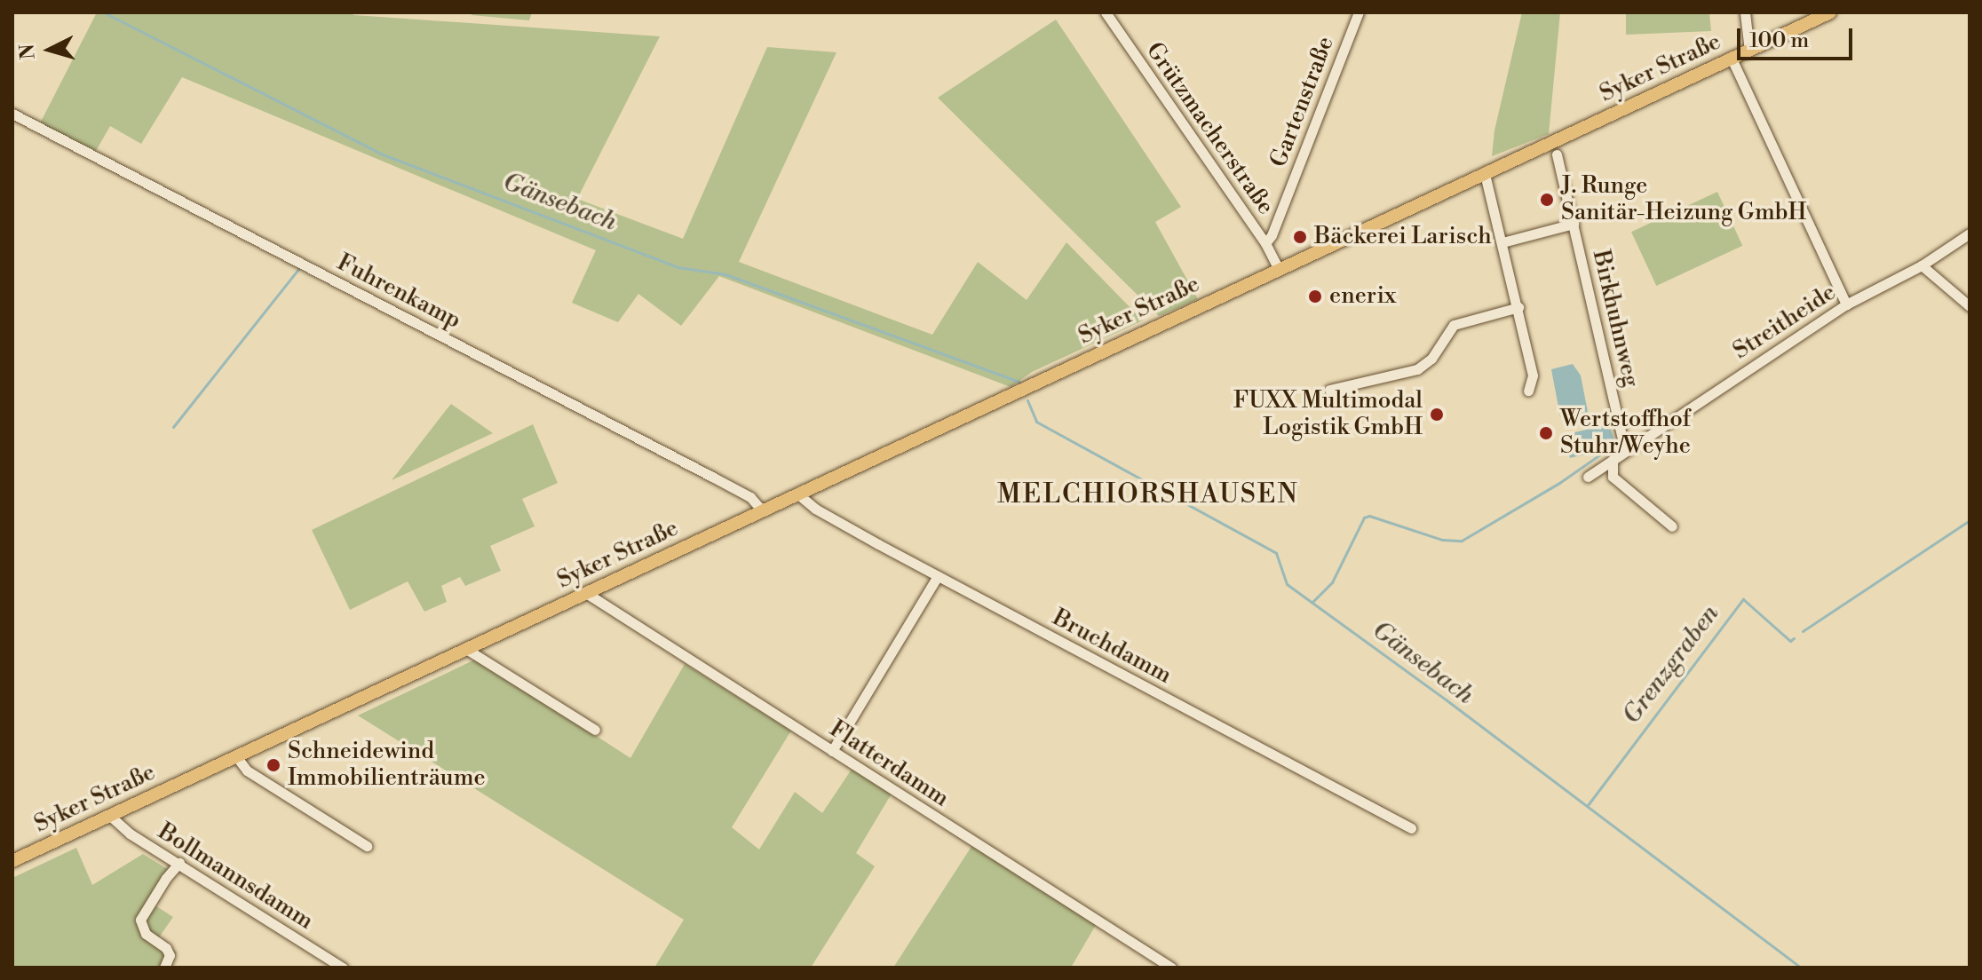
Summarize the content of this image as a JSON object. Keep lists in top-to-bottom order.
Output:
{
  "streets": {
    "main road": ["Syker Straße"],
    "street": [
      "Gartenstraße",
      "Grützmacherstraße",
      "Fuhrenkamp",
      "Birkhuhnweg",
      "Streitheide",
      "Bruchdamm",
      "Flatterdamm",
      "Bollmannsdamm"
    ]
  },
  "crossings": [
    ["Syker Straße", "Grützmacherstraße"],
    ["Syker Straße", "Fuhrenkamp"],
    ["Syker Straße", "Bruchdamm"],
    ["Syker Straße", "Flatterdamm"],
    ["Syker Straße", "Bollmannsdamm"],
    ["Gartenstraße", "Grützmacherstraße"],
    ["Birkhuhnweg", "Streitheide"]
  ],
  "districts": ["MELCHIORSHAUSEN"],
  "water": ["Gänsebach", "Grenzgraben"],
  "places": [
    "J. Runge Sanitär-Heizung GmbH",
    "Bäckerei Larisch",
    "enerix",
    "FUXX Multimodal Logistik GmbH",
    "Wertstoffhof Stuhr/Weyhe",
    "Schneidewind Immobilienträume"
  ],
  "scale_bar": "100 m",
  "north": "left"
}
